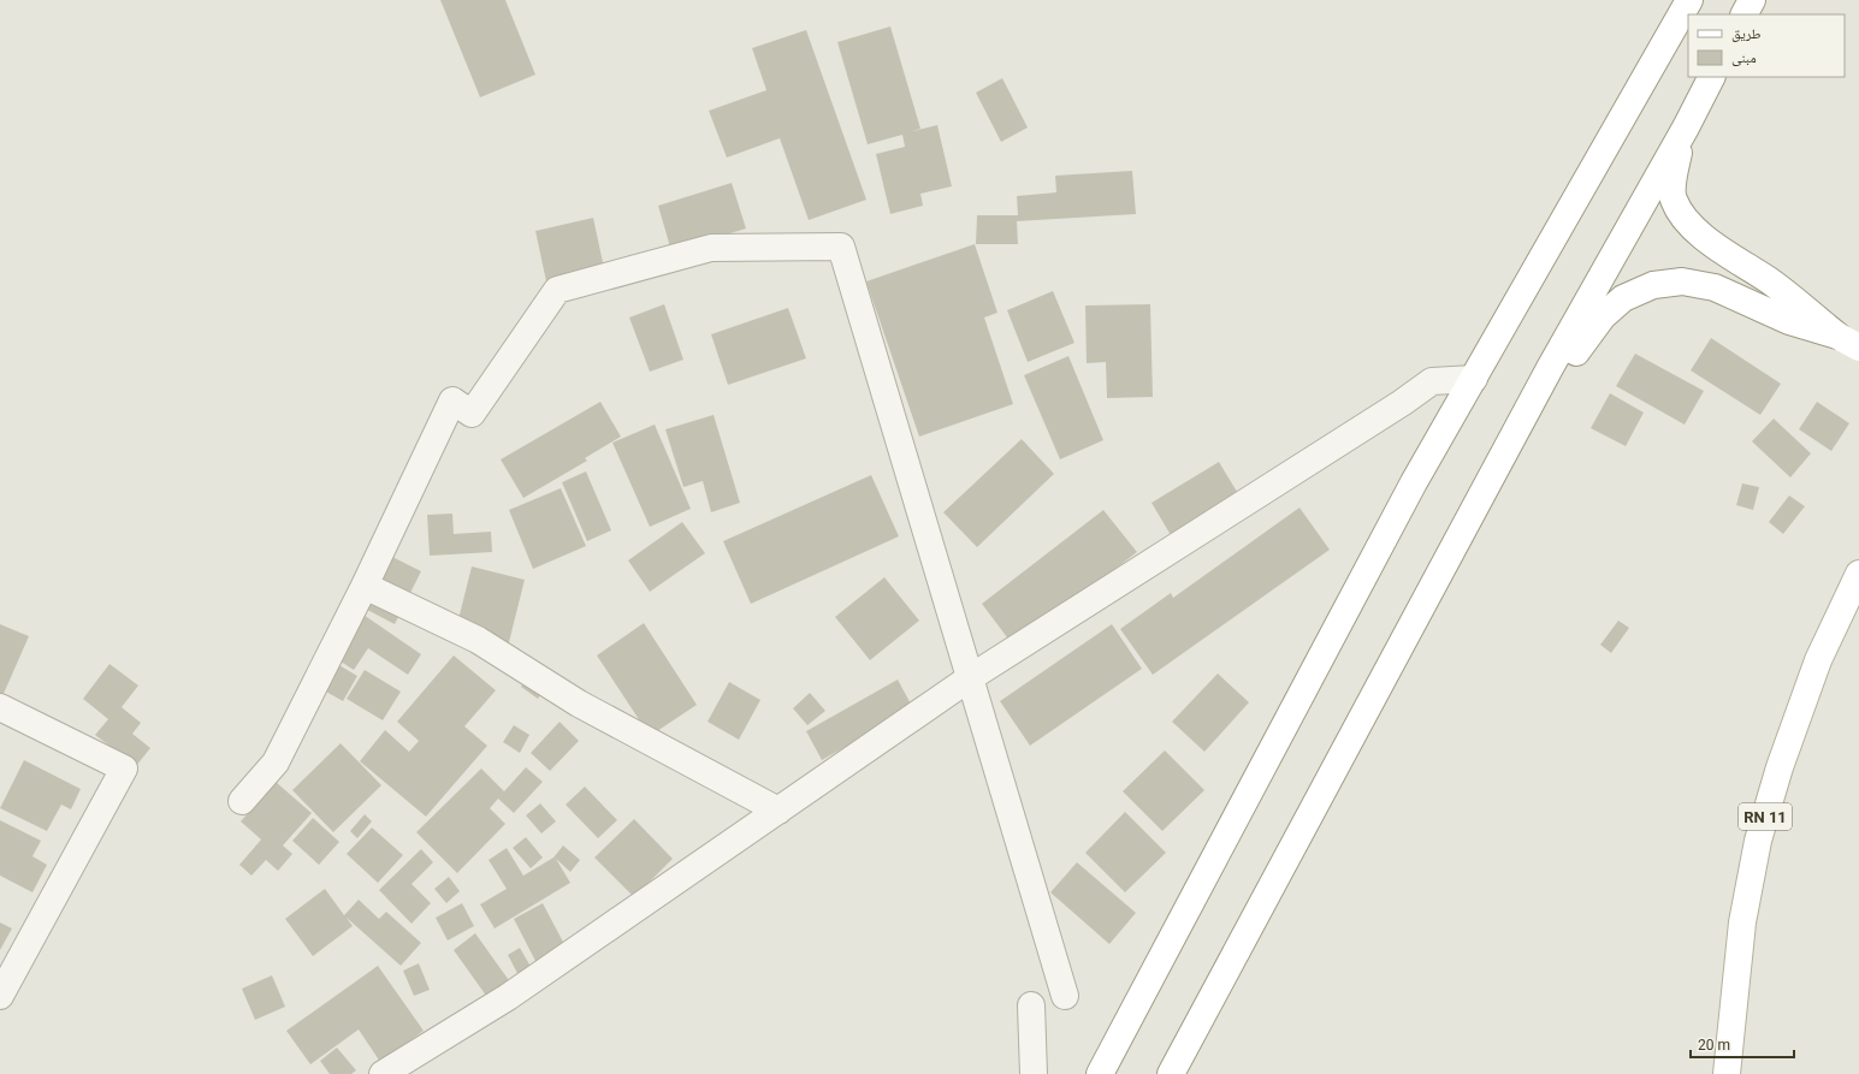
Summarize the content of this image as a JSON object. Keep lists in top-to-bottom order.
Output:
{
  "streets": {
    "main road": ["RN 11"]
  },
  "legend": ["طريق", "مبنى"],
  "scale_bar": "20 m"
}
